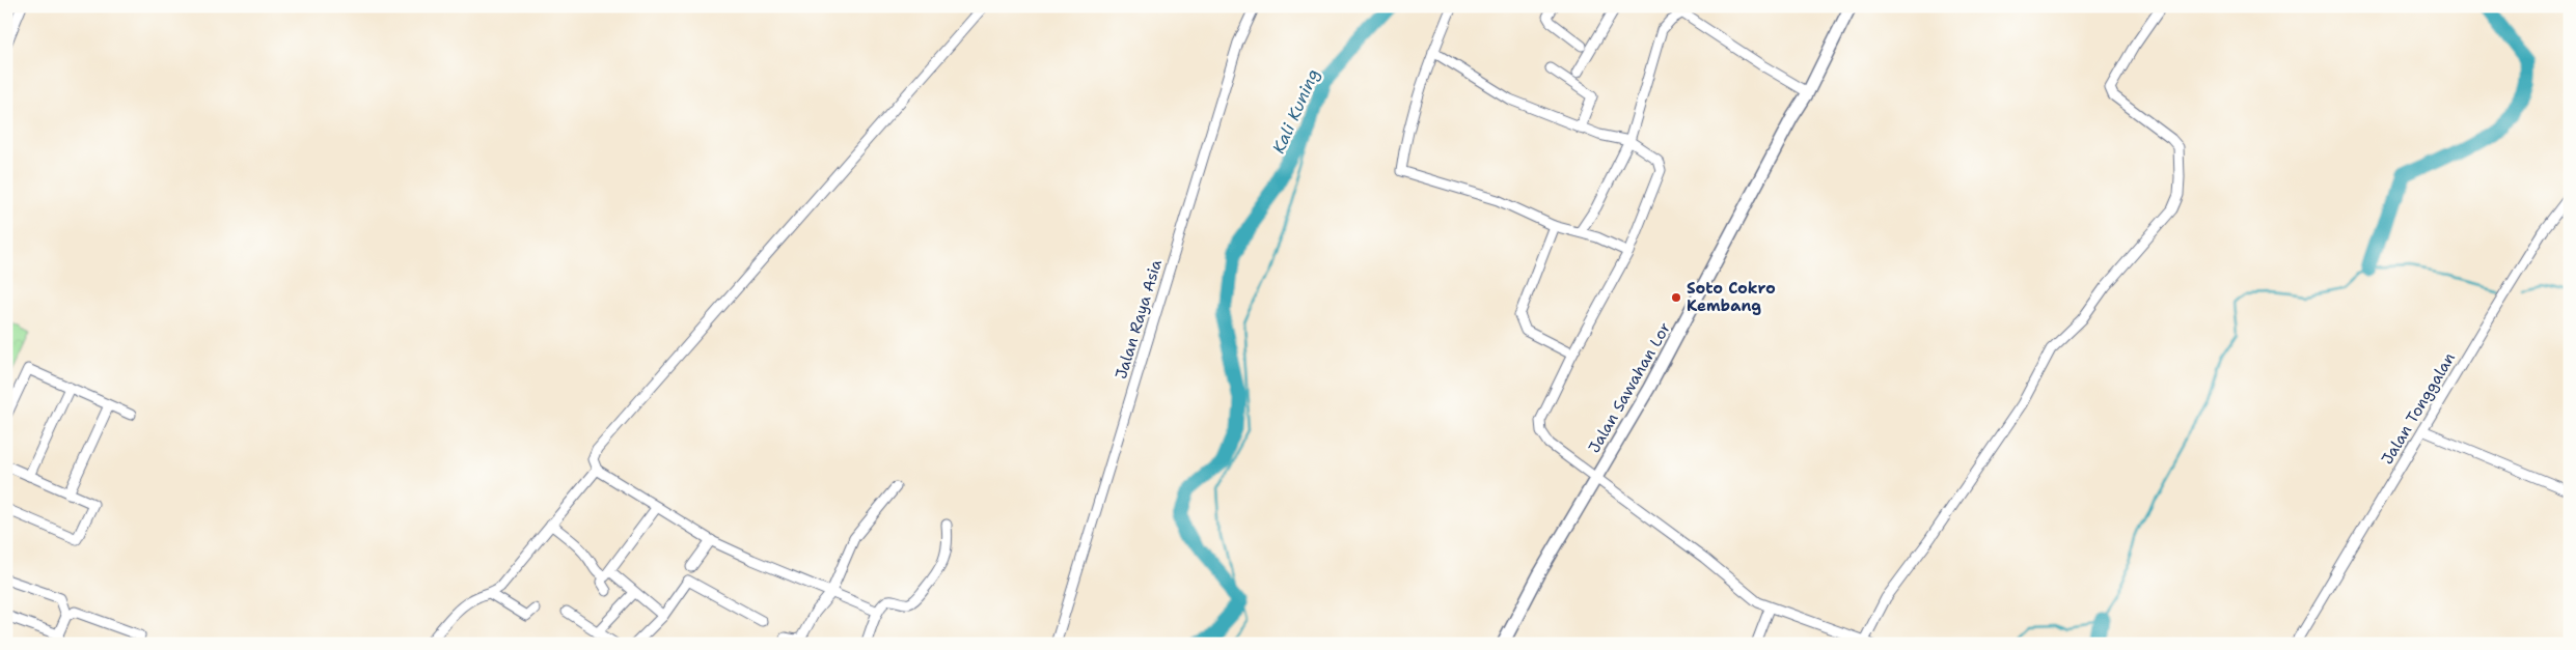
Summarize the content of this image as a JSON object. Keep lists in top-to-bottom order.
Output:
{
  "streets": {
    "main road": ["Jalan Sawahan Lor"],
    "street": ["Jalan Raya Asia", "Jalan Tonggalan"]
  },
  "water": ["Kali Kuning"],
  "places": ["Soto Cokro Kembang"]
}
